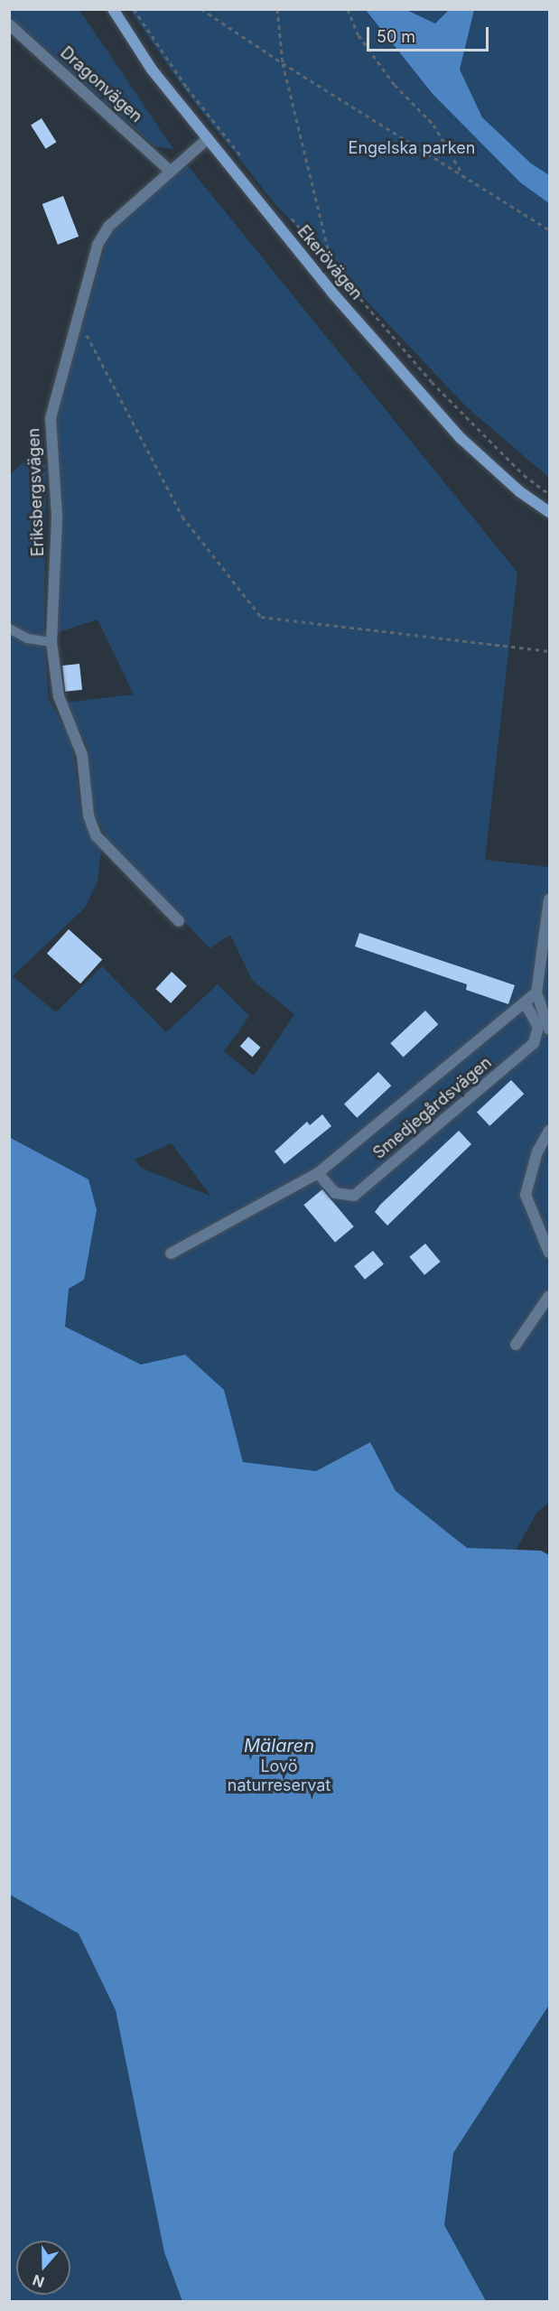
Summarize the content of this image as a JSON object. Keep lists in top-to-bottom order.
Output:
{
  "streets": {
    "main road": ["Ekerövägen"],
    "street": ["Dragonvägen", "Eriksbergsvägen", "Smedjegårdsvägen"]
  },
  "crossings": [
    ["Dragonvägen", "Eriksbergsvägen"],
    ["Ekerövägen", "Eriksbergsvägen"]
  ],
  "water": ["Mälaren"],
  "parks": ["Engelska parken", "Lovö naturreservat"],
  "scale_bar": "50 m",
  "north": "bottom"
}
